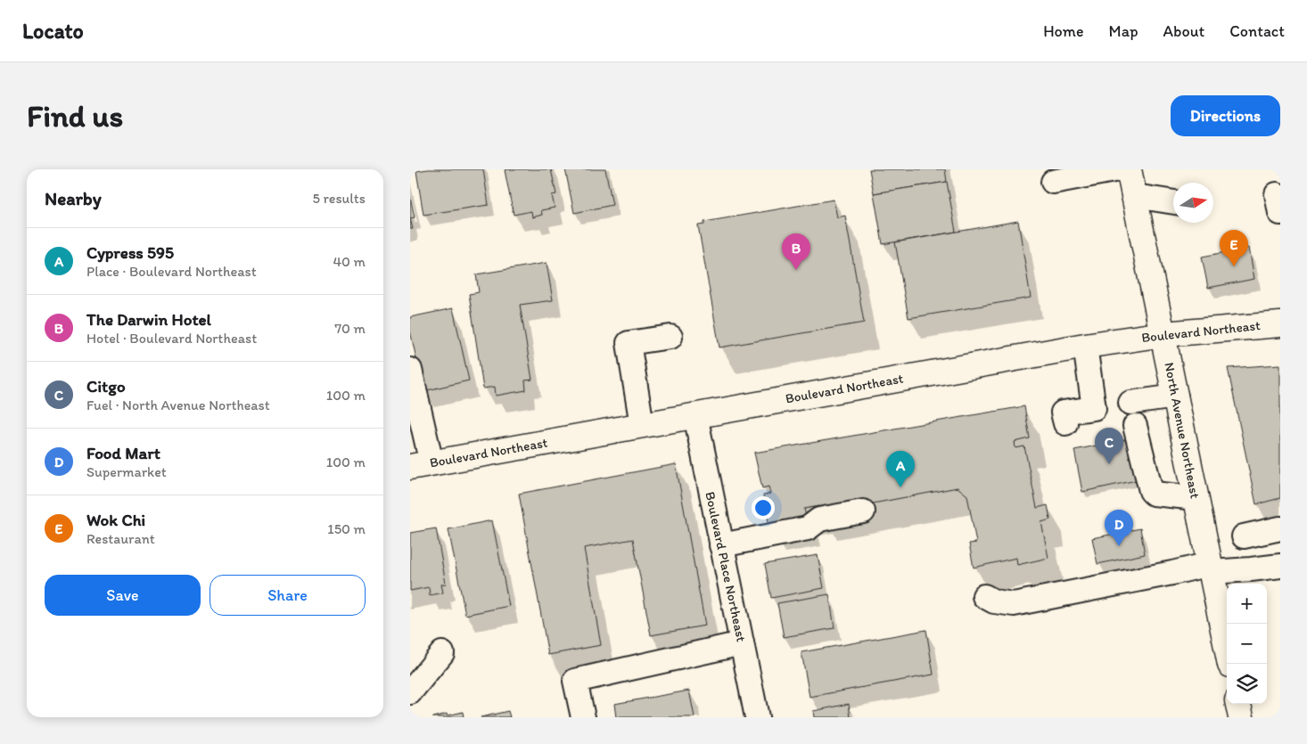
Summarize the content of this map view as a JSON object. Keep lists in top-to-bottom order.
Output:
{
  "streets": {
    "main road": ["Boulevard Northeast", "North Avenue Northeast"],
    "street": ["Boulevard Place Northeast"]
  },
  "crossings": [
    ["Boulevard Northeast", "North Avenue Northeast"],
    ["Boulevard Northeast", "Boulevard Place Northeast"]
  ],
  "north": "right",
  "page": {
    "header": "Locato",
    "nav": [
      "Home",
      "Map",
      "About",
      "Contact"
    ],
    "buttons": [
      "Directions",
      ["Save", "Share"]
    ],
    "title": "Find us",
    "heading": ["Nearby", "5 results"],
    "list": [
      {
        "mark": "A",
        "name": "Cypress 595",
        "note": "Place · Boulevard Northeast",
        "value": "40 m"
      },
      {
        "mark": "B",
        "name": "The Darwin Hotel",
        "note": "Hotel · Boulevard Northeast",
        "value": "70 m"
      },
      {
        "mark": "C",
        "name": "Citgo",
        "note": "Fuel · North Avenue Northeast",
        "value": "100 m"
      },
      {
        "mark": "D",
        "name": "Food Mart",
        "note": "Supermarket",
        "value": "100 m"
      },
      {
        "mark": "E",
        "name": "Wok Chi",
        "note": "Restaurant",
        "value": "150 m"
      }
    ],
    "pins": [
      "E",
      "B",
      "C",
      "A",
      "D"
    ],
    "map_buttons": ["+", "−"]
  }
}
